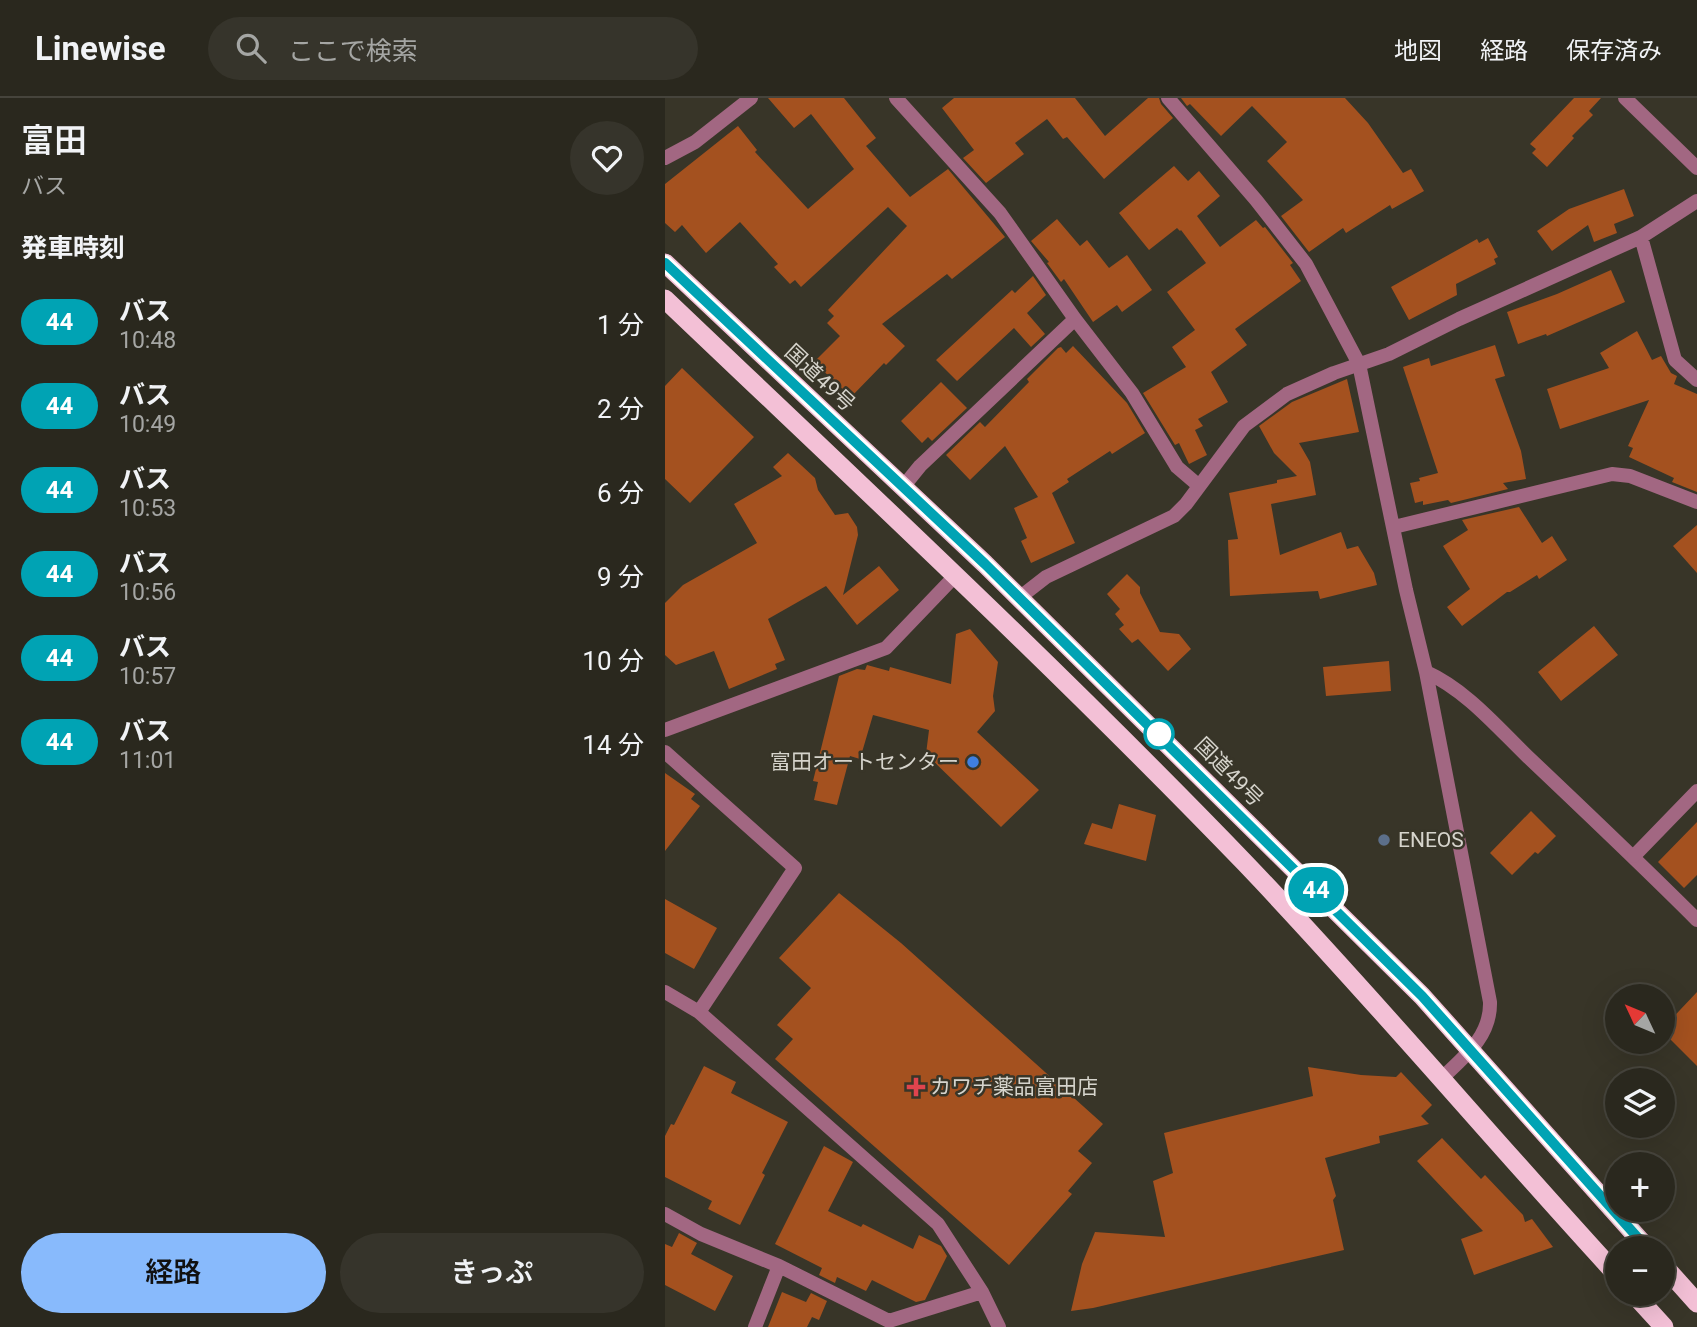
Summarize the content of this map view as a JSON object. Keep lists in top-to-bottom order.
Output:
{
  "streets": {
    "highway": ["国道49号"]
  },
  "places": {
    "other": ["富田オートセンター", "ENEOS"],
    "health": ["カワチ薬品富田店"]
  },
  "lines": ["bus line 44"],
  "north": "top left",
  "page": {
    "header": "Linewise",
    "search": "ここで検索",
    "nav": ["地図", "経路", "保存済み"],
    "heading": [
      ["富田", "バス"],
      "発車時刻"
    ],
    "on_map": "44",
    "list": [
      {
        "mark": "44",
        "name": "バス",
        "note": "10:48",
        "value": "1 分"
      },
      {
        "mark": "44",
        "name": "バス",
        "note": "10:49",
        "value": "2 分"
      },
      {
        "mark": "44",
        "name": "バス",
        "note": "10:53",
        "value": "6 分"
      },
      {
        "mark": "44",
        "name": "バス",
        "note": "10:56",
        "value": "9 分"
      },
      {
        "mark": "44",
        "name": "バス",
        "note": "10:57",
        "value": "10 分"
      },
      {
        "mark": "44",
        "name": "バス",
        "note": "11:01",
        "value": "14 分"
      }
    ],
    "map_buttons": ["+", "−"],
    "buttons": ["経路", "きっぷ"]
  }
}
